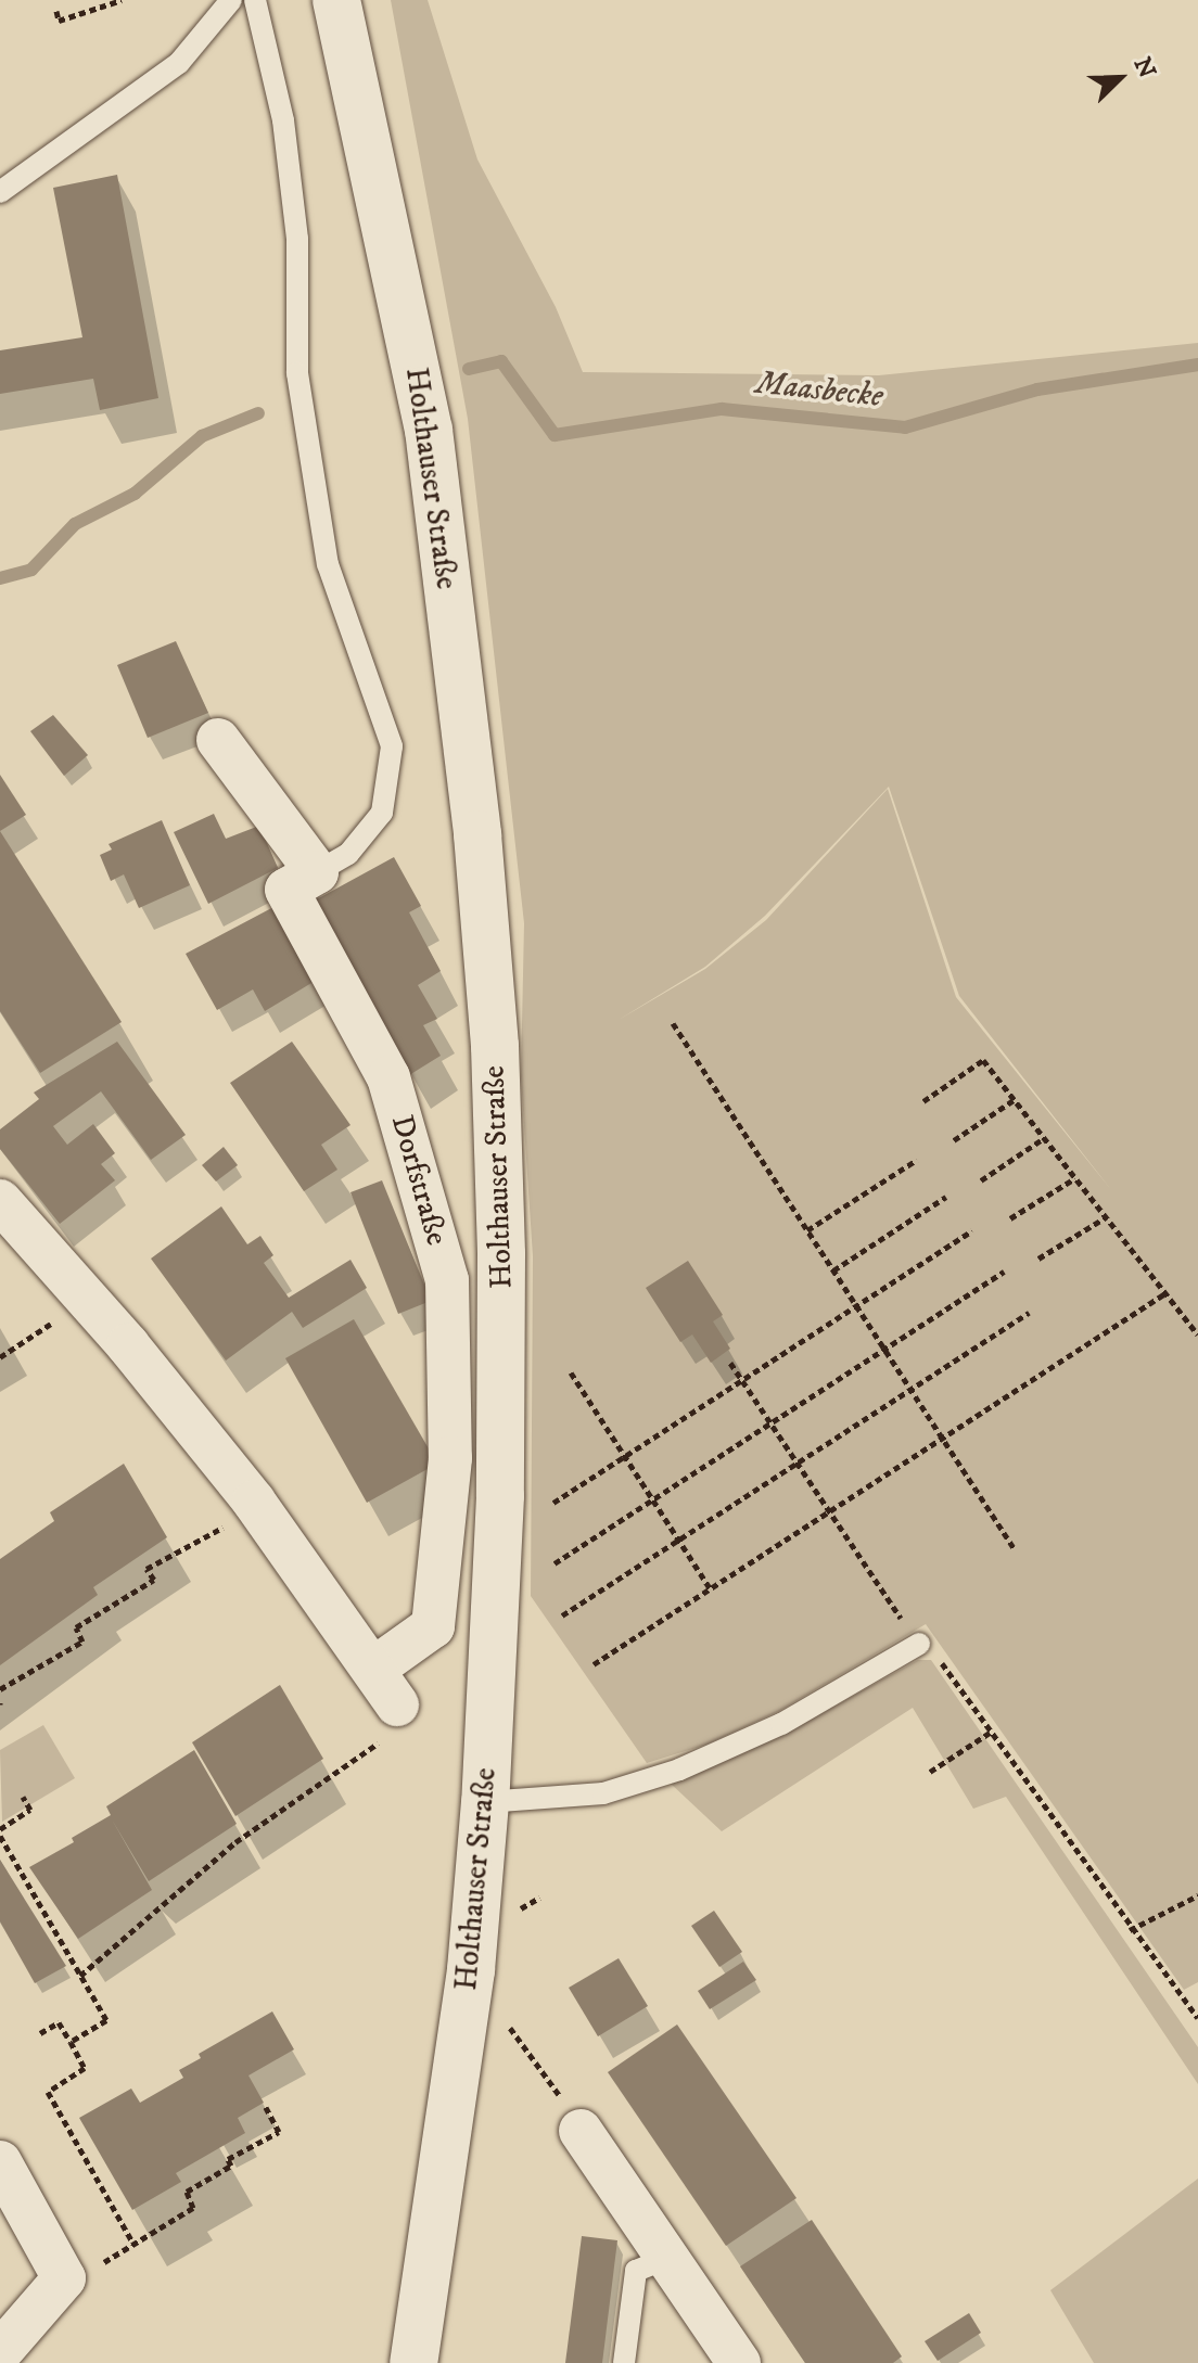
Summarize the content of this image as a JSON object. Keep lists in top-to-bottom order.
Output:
{
  "streets": {
    "street": ["Holthauser Straße", "Dorfstraße"]
  },
  "water": ["Maasbecke"],
  "north": "top right"
}
